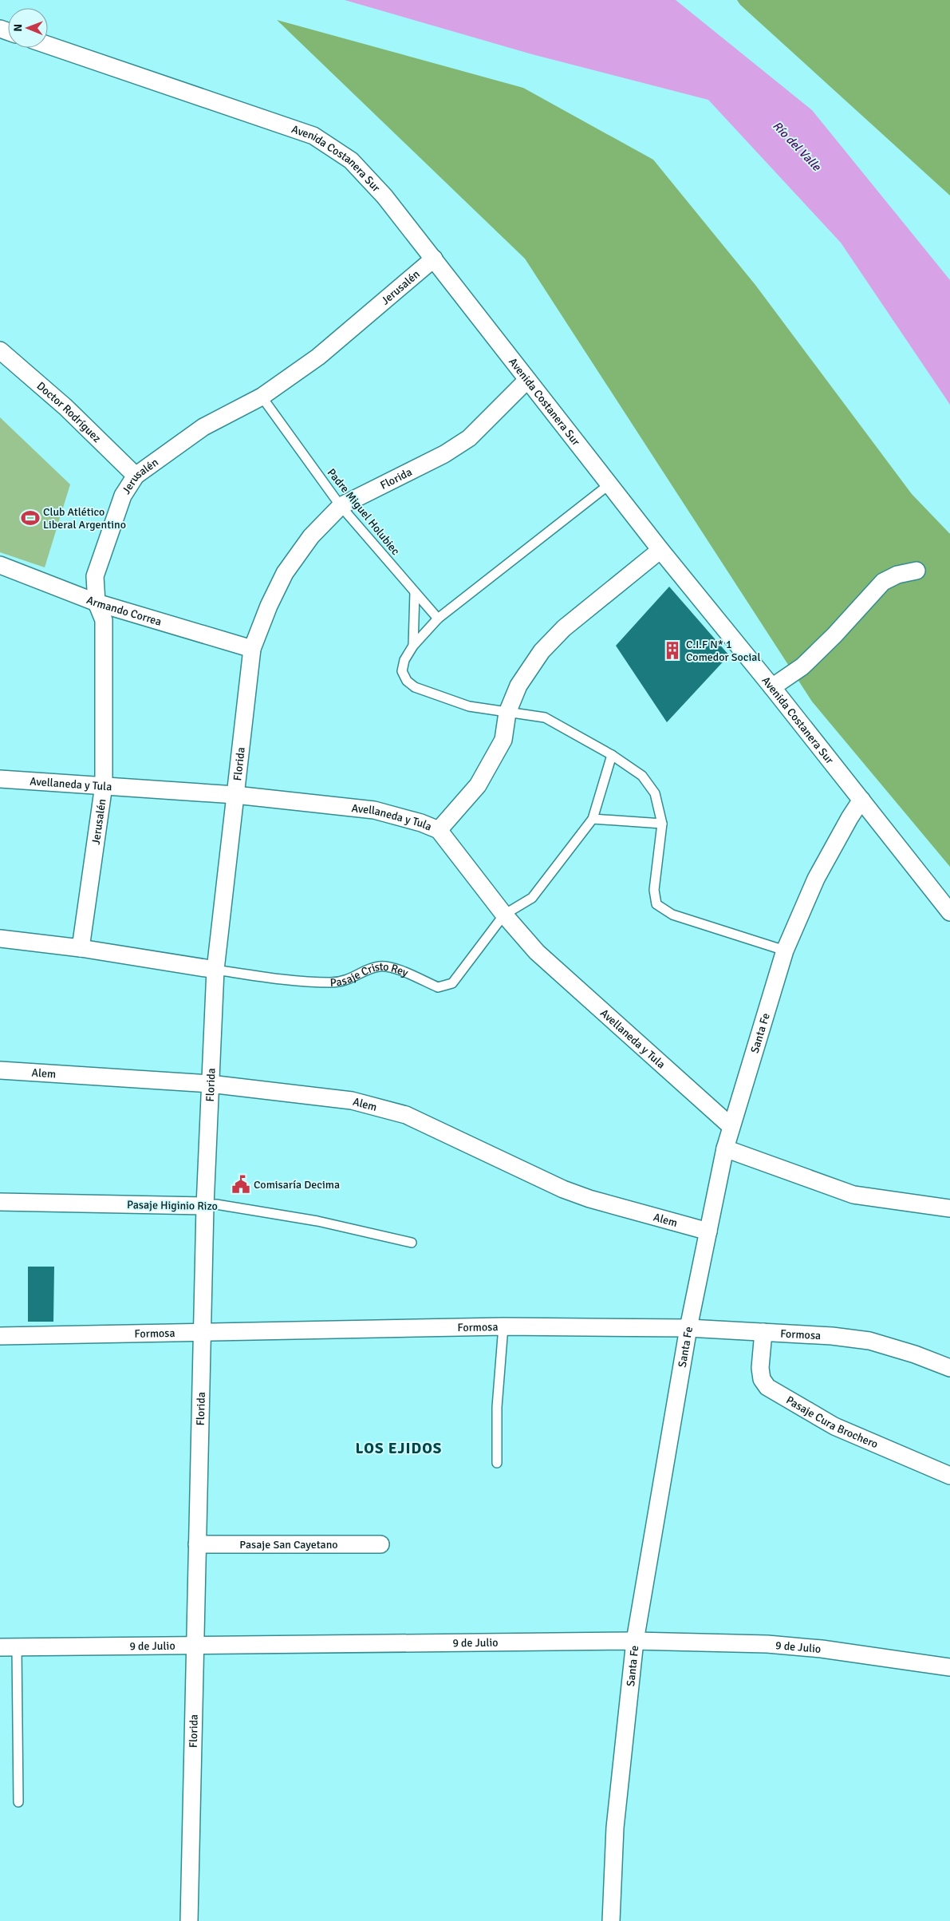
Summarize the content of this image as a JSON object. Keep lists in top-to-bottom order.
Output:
{
  "streets": {
    "street": [
      "Avenida Costanera Sur",
      "Jerusalén",
      "Doctor Rodríguez",
      "Florida",
      "Armando Correa",
      "Avellaneda y Tula",
      "Pasaje Cristo Rey",
      "Santa Fe",
      "Alem",
      "Pasaje Higinio Rizo",
      "Formosa",
      "Pasaje Cura Brochero",
      "Pasaje San Cayetano",
      "9 de Julio"
    ],
    "lane": ["Padre Miguel Holubiec"]
  },
  "crossings": [
    ["Avenida Costanera Sur", "Jerusalén"],
    ["Avenida Costanera Sur", "Florida"],
    ["Avenida Costanera Sur", "Santa Fe"],
    ["Jerusalén", "Doctor Rodríguez"],
    ["Jerusalén", "Padre Miguel Holubiec"],
    ["Jerusalén", "Armando Correa"],
    ["Jerusalén", "Avellaneda y Tula"],
    ["Jerusalén", "Pasaje Cristo Rey"],
    ["Florida", "Padre Miguel Holubiec"],
    ["Florida", "Armando Correa"],
    ["Florida", "Avellaneda y Tula"],
    ["Florida", "Pasaje Cristo Rey"],
    ["Florida", "Alem"],
    ["Florida", "Pasaje Higinio Rizo"],
    ["Florida", "Formosa"],
    ["Florida", "Pasaje San Cayetano"],
    ["Florida", "9 de Julio"],
    ["Avellaneda y Tula", "Pasaje Cristo Rey"],
    ["Avellaneda y Tula", "Santa Fe"],
    ["Santa Fe", "Alem"],
    ["Santa Fe", "Formosa"],
    ["Santa Fe", "9 de Julio"],
    ["Formosa", "Pasaje Cura Brochero"]
  ],
  "districts": ["LOS EJIDOS"],
  "water": ["Río del Valle"],
  "places": {
    "sports": ["Club Atlético Liberal Argentino"],
    "building": ["C.I.F N* 1 Comedor Social"],
    "public building": ["Comisaría Decima"]
  },
  "north": "left"
}
